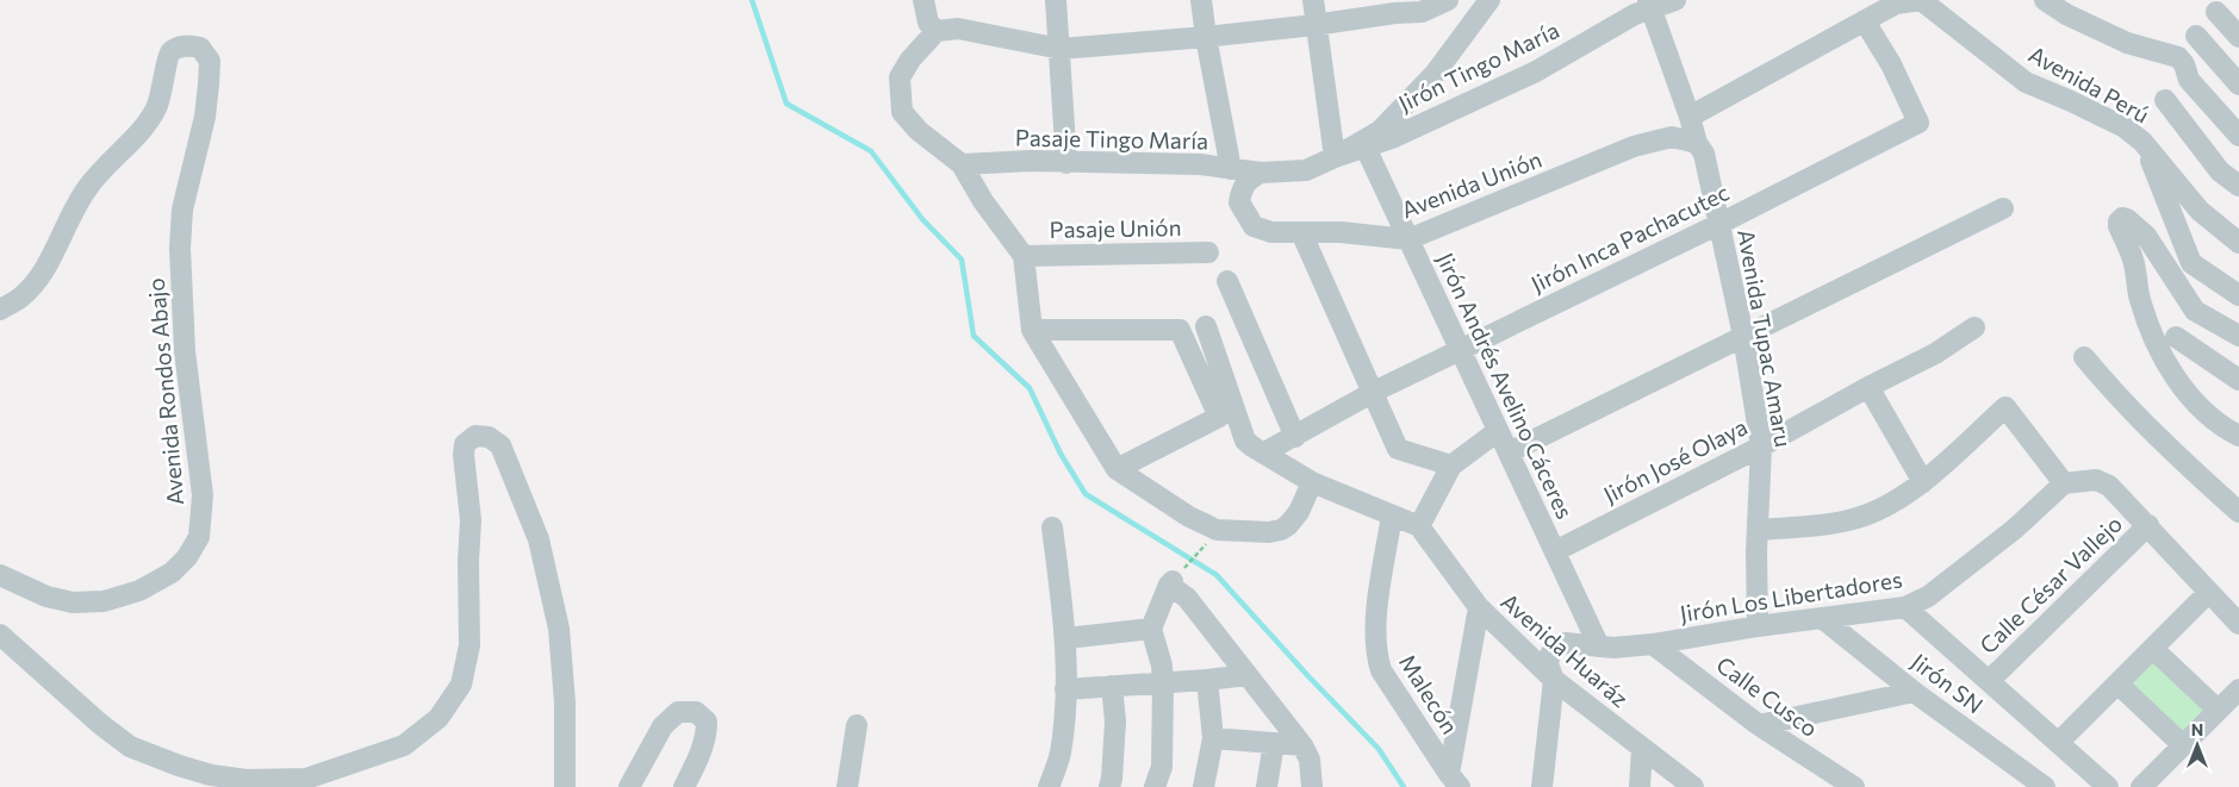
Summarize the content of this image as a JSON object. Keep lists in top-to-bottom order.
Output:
{
  "streets": {
    "street": [
      "Jirón Tingo María",
      "Avenida Perú",
      "Pasaje Tingo María",
      "Avenida Unión",
      "Pasaje Unión",
      "Jirón Inca Pachacutec",
      "Avenida Tupac Amaru",
      "Jirón Andrés Avelino Cáceres",
      "Avenida Rondos Abajo",
      "Jirón José Olaya",
      "Calle César Vallejo",
      "Jirón Los Libertadores",
      "Avenida Huaráz",
      "Jirón SN",
      "Malecón",
      "Calle Cusco"
    ]
  },
  "crossings": [
    ["Jirón Tingo María", "Pasaje Tingo María"],
    ["Jirón Tingo María", "Avenida Tupac Amaru"],
    ["Jirón Tingo María", "Jirón Andrés Avelino Cáceres"],
    ["Avenida Perú", "Jirón Inca Pachacutec"],
    ["Pasaje Tingo María", "Avenida Unión"],
    ["Avenida Unión", "Avenida Tupac Amaru"],
    ["Avenida Unión", "Jirón Andrés Avelino Cáceres"],
    ["Jirón Inca Pachacutec", "Avenida Tupac Amaru"],
    ["Jirón Inca Pachacutec", "Jirón Andrés Avelino Cáceres"],
    ["Avenida Tupac Amaru", "Jirón José Olaya"],
    ["Avenida Tupac Amaru", "Jirón Los Libertadores"],
    ["Jirón Andrés Avelino Cáceres", "Jirón José Olaya"],
    ["Jirón Andrés Avelino Cáceres", "Jirón Los Libertadores"],
    ["Jirón Los Libertadores", "Avenida Huaráz"],
    ["Jirón Los Libertadores", "Jirón SN"],
    ["Jirón Los Libertadores", "Calle Cusco"]
  ],
  "north": "top"
}
